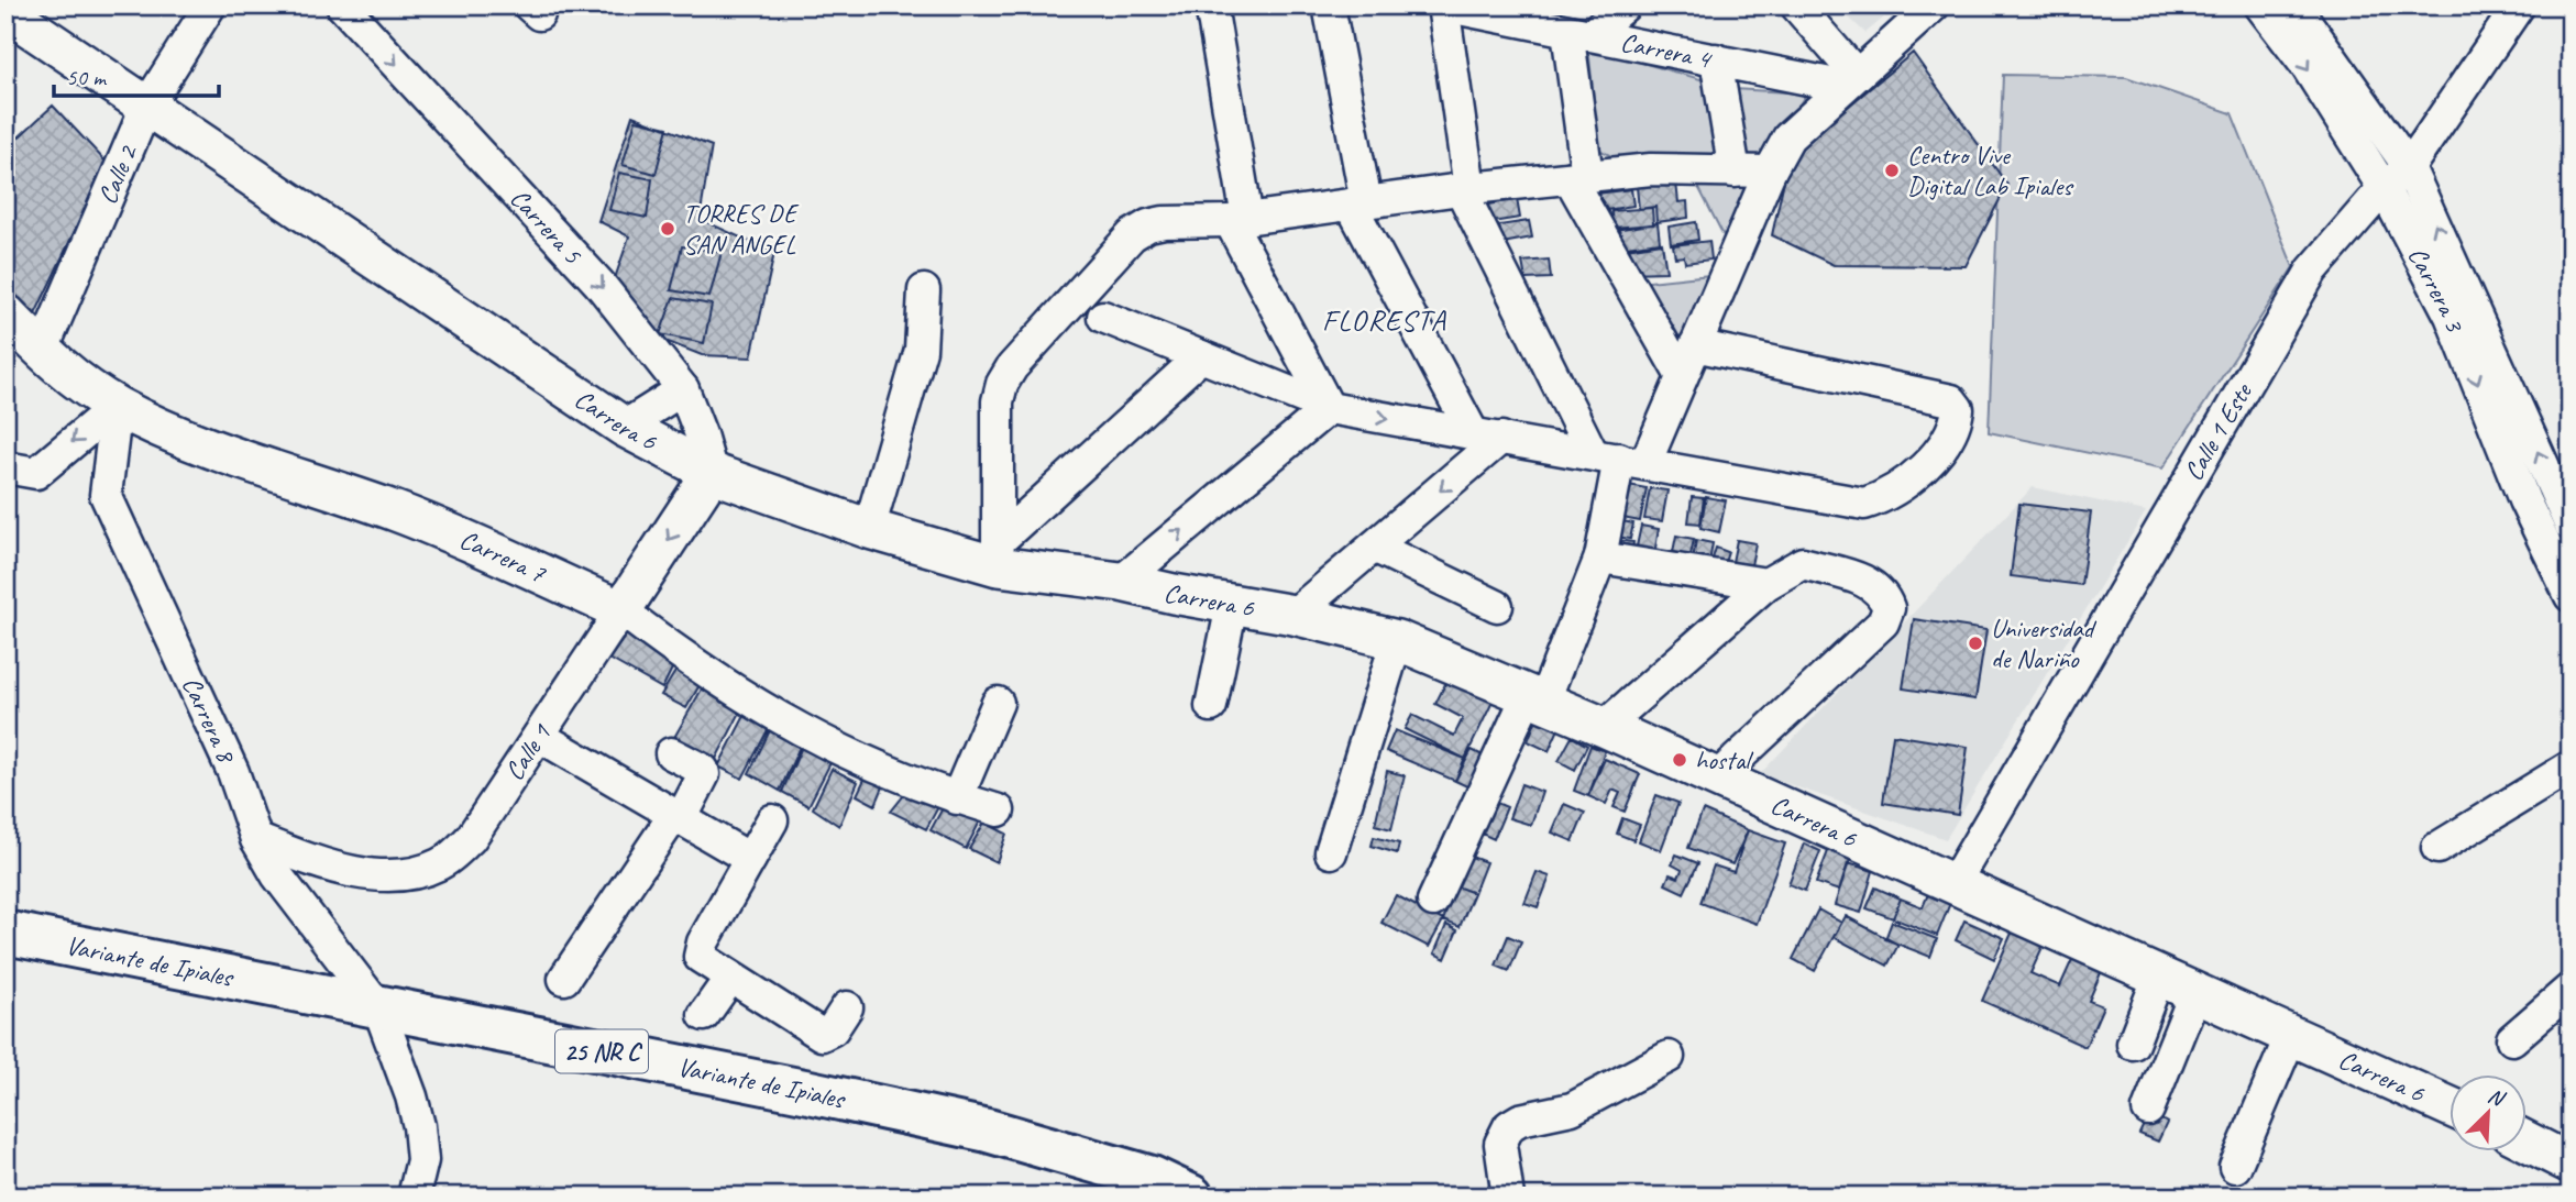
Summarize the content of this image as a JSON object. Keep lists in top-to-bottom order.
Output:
{
  "streets": {
    "highway": ["Variante de Ipiales", "25 NR C"],
    "main road": ["Carrera 6", "Carrera 7", "Calle 1"],
    "street": [
      "Carrera 4",
      "Calle 2",
      "Carrera 5",
      "Carrera 3",
      "Calle 1 Este",
      "Carrera 8"
    ]
  },
  "crossings": [
    ["Calle 2", "Carrera 6"],
    ["Calle 2", "Carrera 7"],
    ["Carrera 5", "Carrera 6"],
    ["Carrera 5", "Calle 1"],
    ["Carrera 3", "Calle 1 Este"],
    ["Carrera 6", "Calle 1 Este"],
    ["Carrera 6", "Calle 1"],
    ["Carrera 7", "Carrera 8"],
    ["Carrera 7", "Calle 1"],
    ["Carrera 8", "Calle 1"],
    ["Carrera 8", "Variante de Ipiales"]
  ],
  "one_way": ["Carrera 5"],
  "districts": ["FLORESTA"],
  "places": [
    "Centro Vive Digital Lab Ipiales",
    "TORRES DE SAN ANGEL",
    "Universidad de Nariño",
    "hostal"
  ],
  "scale_bar": "50 m",
  "north": "top right"
}
